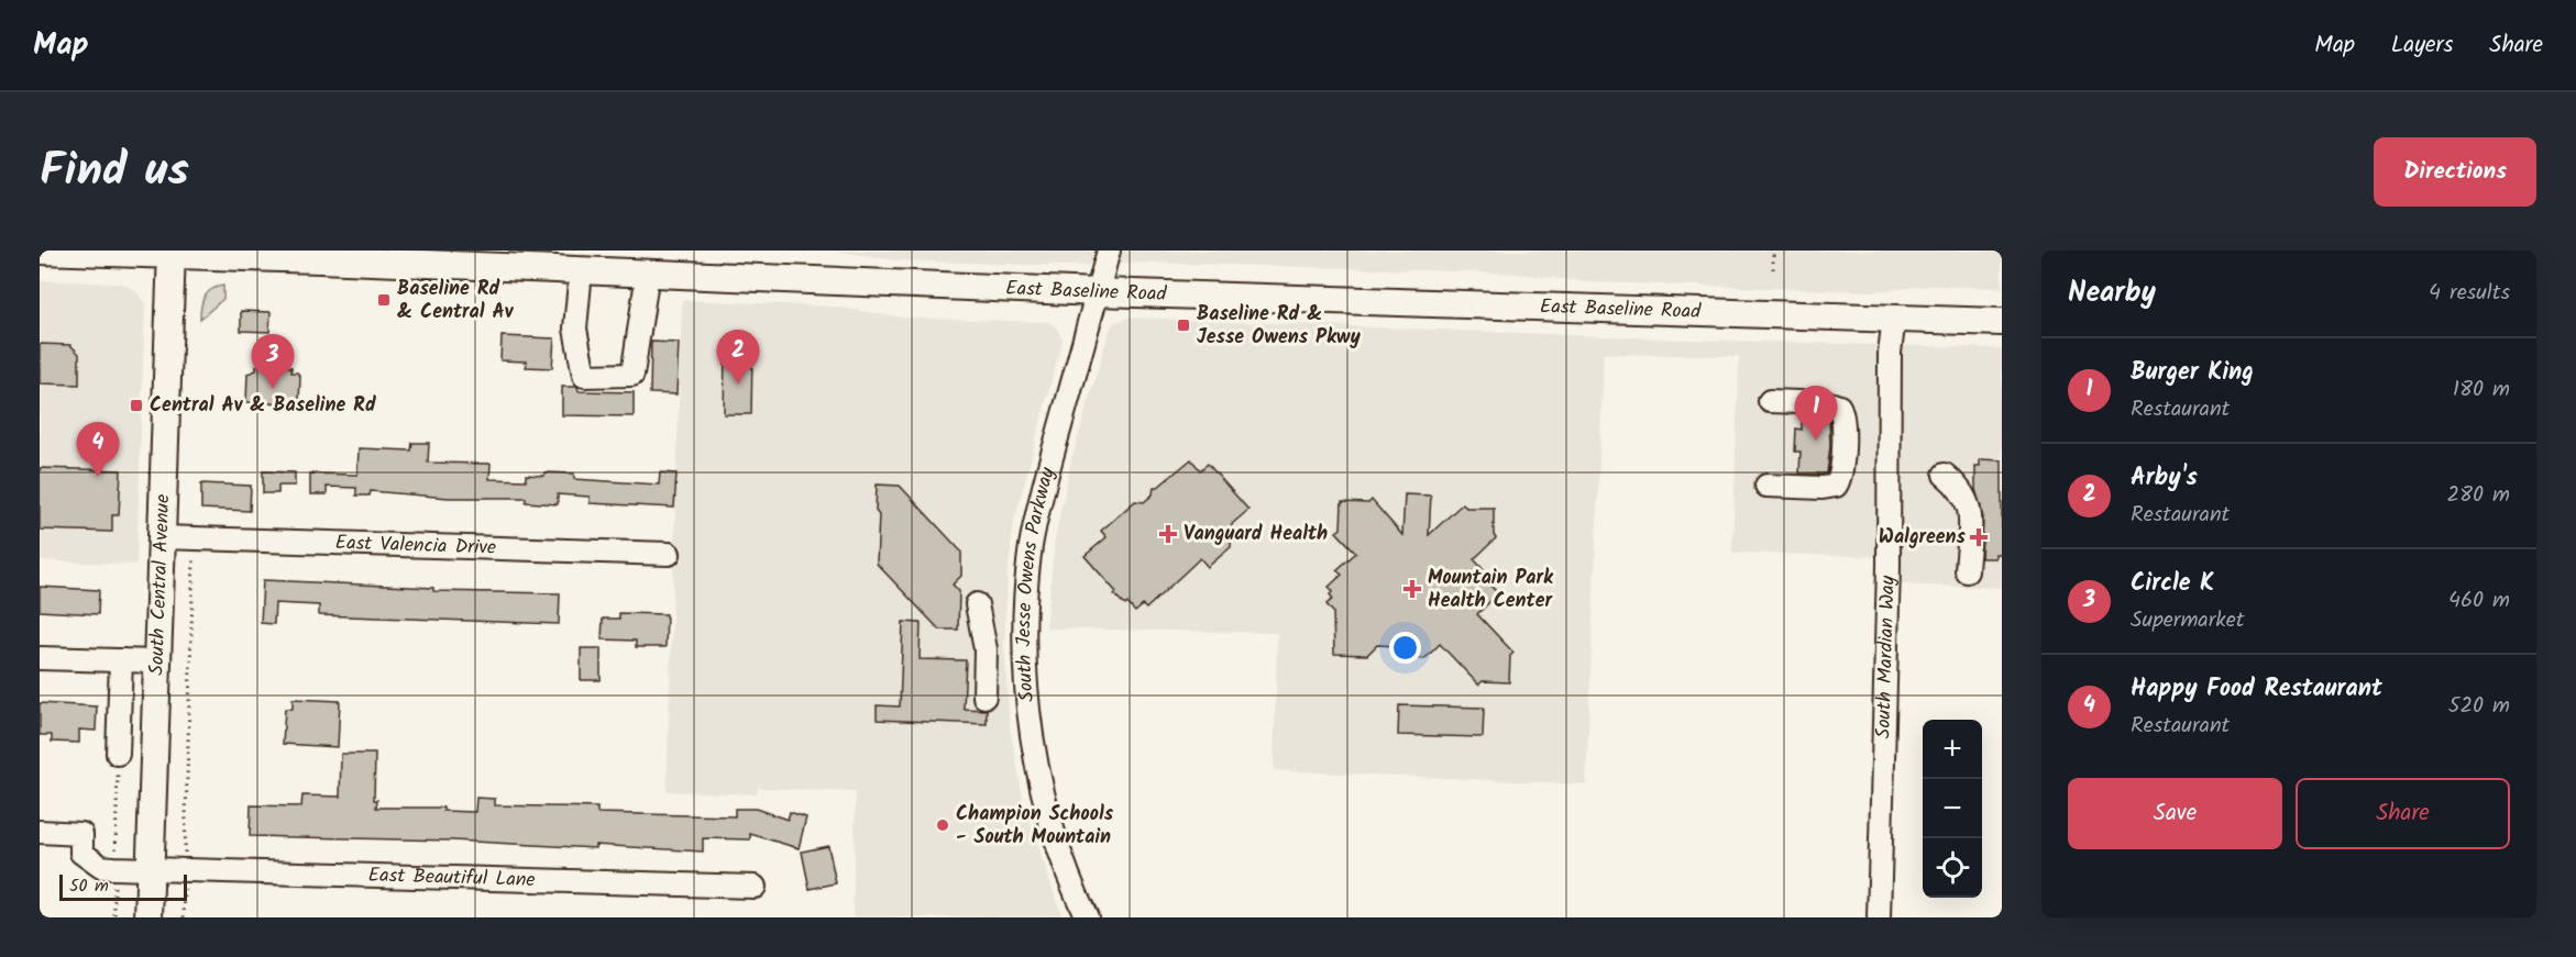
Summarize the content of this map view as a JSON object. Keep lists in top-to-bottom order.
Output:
{
  "streets": {
    "main road": ["East Baseline Road", "South Central Avenue"],
    "street": [
      "East Valencia Drive",
      "South Jesse Owens Parkway",
      "South Mardian Way",
      "East Beautiful Lane"
    ]
  },
  "crossings": [
    ["East Baseline Road", "South Central Avenue"],
    ["East Baseline Road", "South Jesse Owens Parkway"],
    ["East Baseline Road", "South Mardian Way"],
    ["East Valencia Drive", "South Central Avenue"],
    ["South Central Avenue", "East Beautiful Lane"]
  ],
  "places": {
    "transit": ["Baseline Rd & Central Av", "Baseline Rd & Jesse Owens Pkwy", "Central Av & Baseline Rd"],
    "health": ["Vanguard Health", "Walgreens", "Mountain Park Health Center"],
    "other": ["Champion Schools - South Mountain"]
  },
  "scale_bar": "50 m",
  "page": {
    "header": "Map",
    "nav": ["Map", "Layers", "Share"],
    "title": "Find us",
    "buttons": [
      "Directions",
      ["Save", "Share"]
    ],
    "heading": ["Nearby", "4 results"],
    "pins": [
      "2",
      "3",
      "1",
      "4"
    ],
    "list": [
      {
        "mark": "1",
        "name": "Burger King",
        "note": "Restaurant",
        "value": "180 m"
      },
      {
        "mark": "2",
        "name": "Arby's",
        "note": "Restaurant",
        "value": "280 m"
      },
      {
        "mark": "3",
        "name": "Circle K",
        "note": "Supermarket",
        "value": "460 m"
      },
      {
        "mark": "4",
        "name": "Happy Food Restaurant",
        "note": "Restaurant",
        "value": "520 m"
      }
    ],
    "map_buttons": ["+", "−"],
    "scale": "50 m"
  }
}
